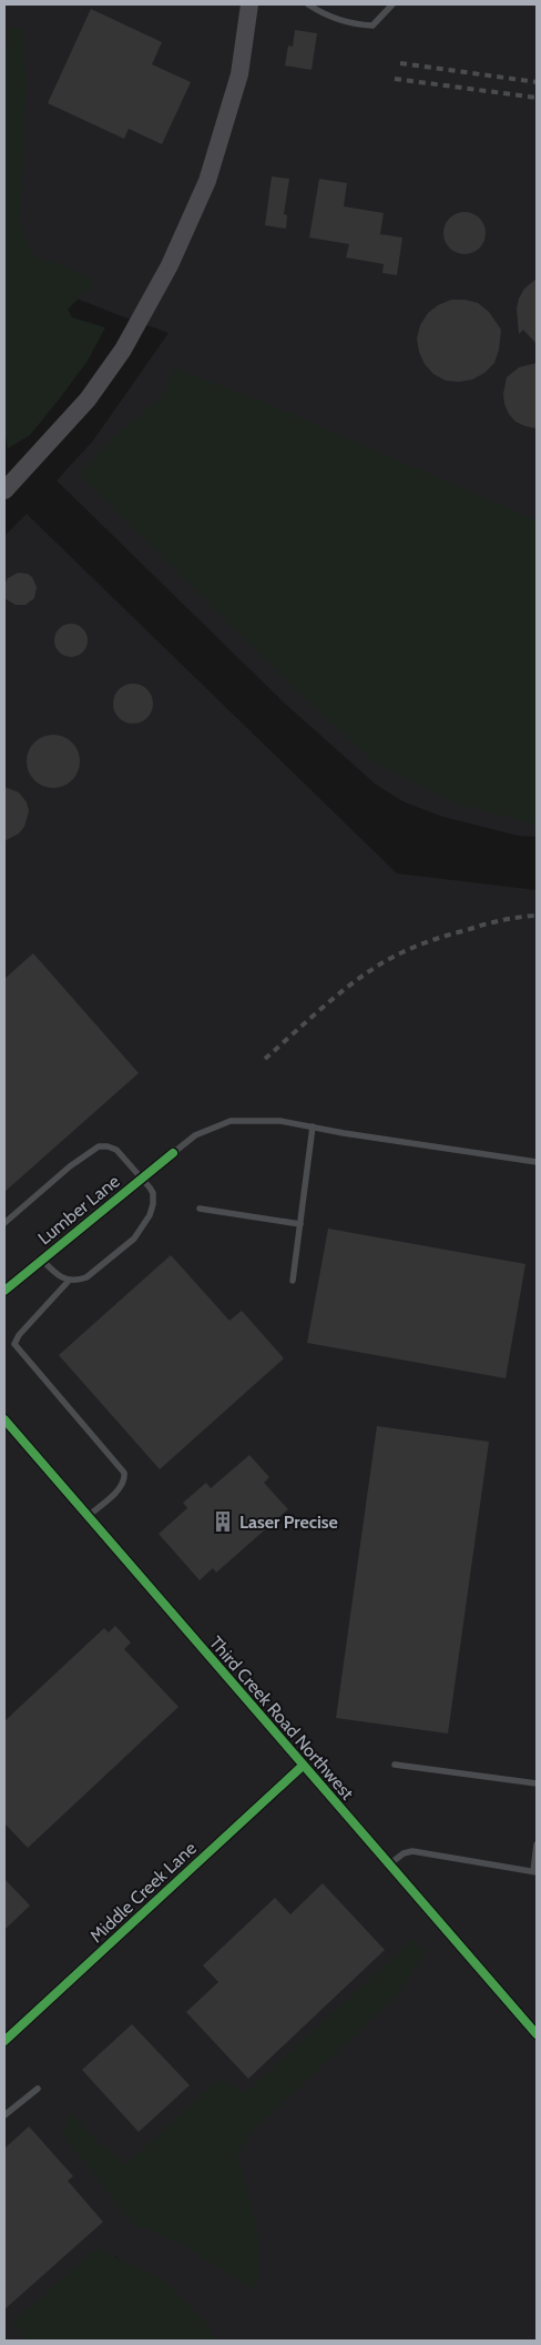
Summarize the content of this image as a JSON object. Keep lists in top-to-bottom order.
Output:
{
  "streets": {
    "street": ["Lumber Lane", "Third Creek Road Northwest", "Middle Creek Lane"]
  },
  "crossings": [
    ["Third Creek Road Northwest", "Middle Creek Lane"]
  ],
  "places": {
    "building": ["Laser Precise"]
  }
}
